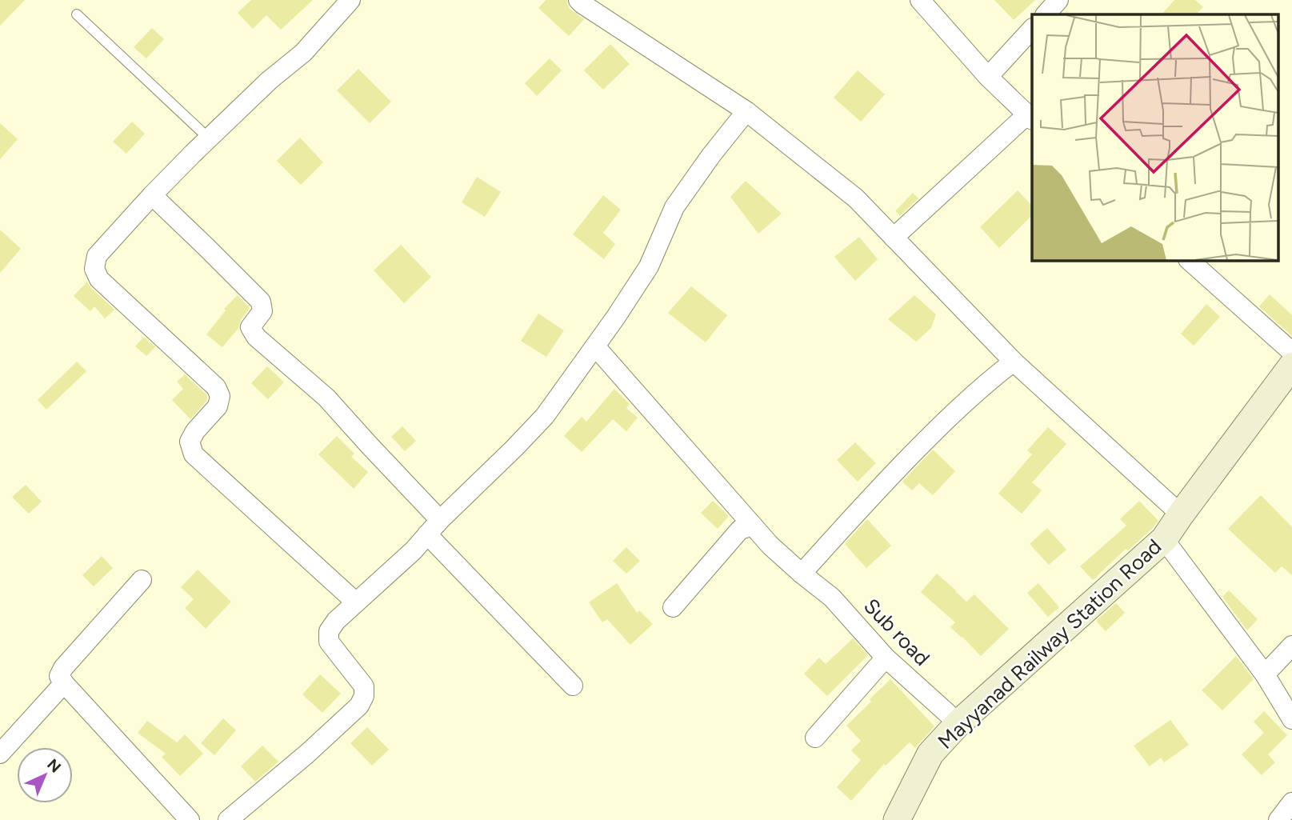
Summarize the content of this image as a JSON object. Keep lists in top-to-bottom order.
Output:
{
  "streets": {
    "main road": ["Mayyanad Railway Station Road"],
    "street": ["Sub road"]
  },
  "crossings": [
    ["Sub road", "Mayyanad Railway Station Road"]
  ],
  "north": "top right"
}
